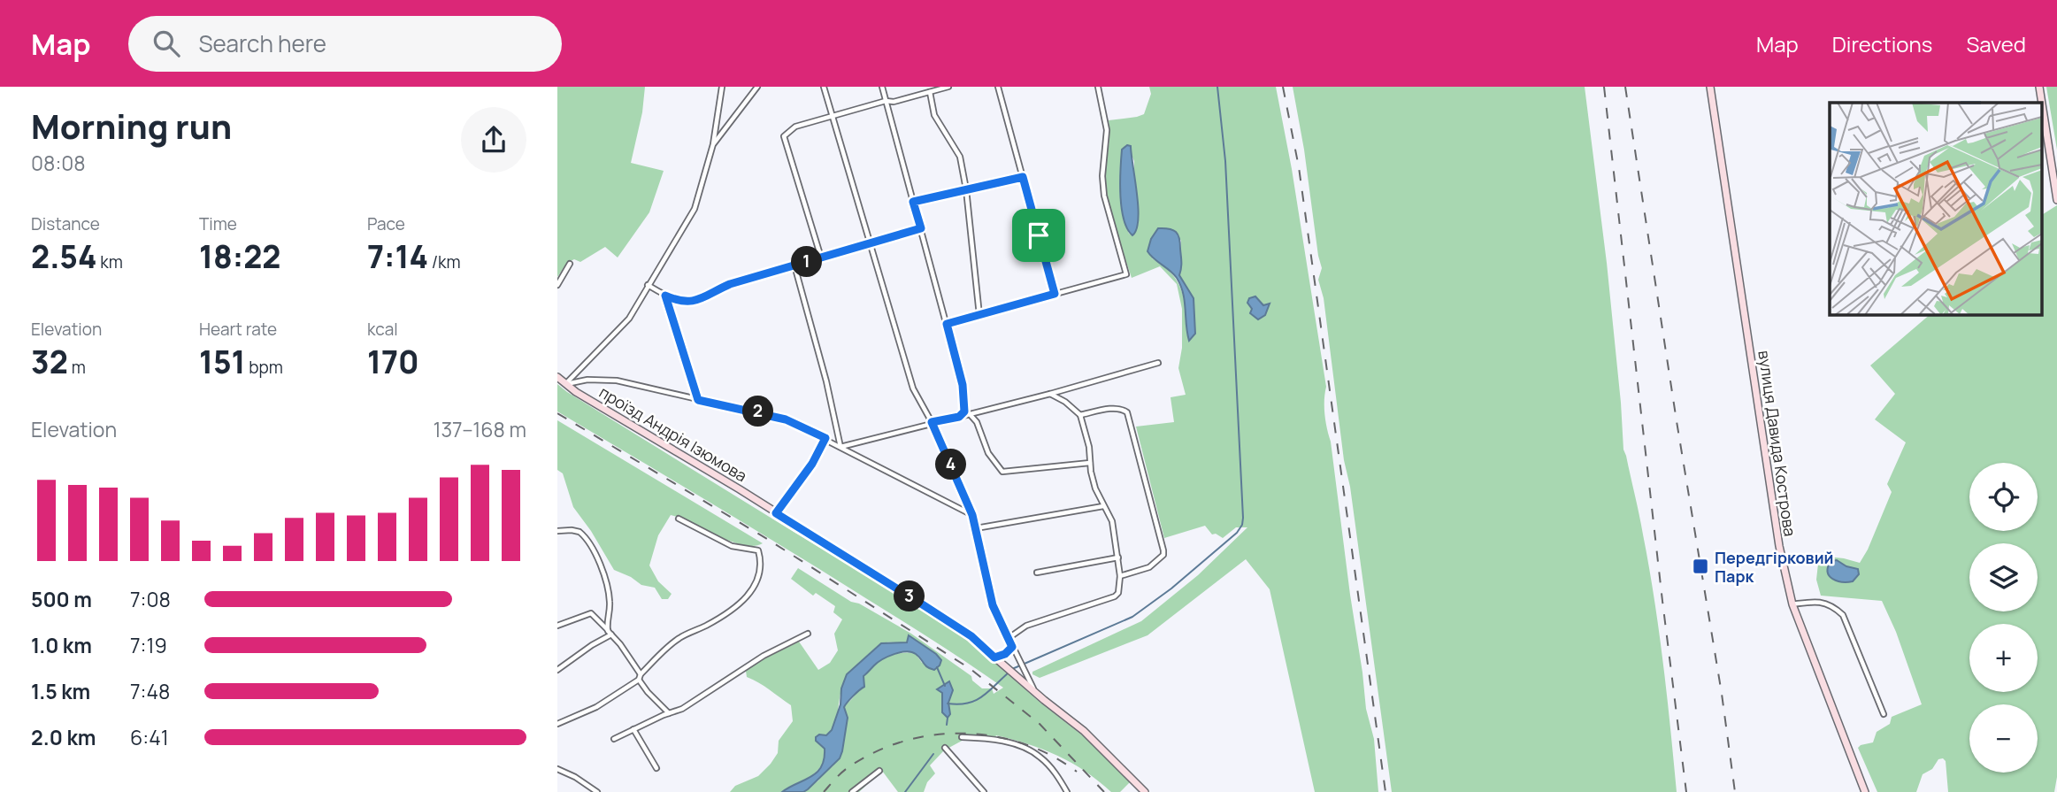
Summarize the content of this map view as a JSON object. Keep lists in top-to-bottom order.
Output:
{
  "streets": {
    "street": ["проїзд Андрія Ізюмова", "вулиця Давида Кострова"]
  },
  "places": {
    "transit": ["Передгірковий Парк"]
  },
  "page": {
    "header": "Map",
    "search": "Search here",
    "nav": ["Map", "Directions", "Saved"],
    "heading": ["Morning run", "08:08"],
    "stats": [
      ["Distance", "2.54 km"],
      ["Time", "18:22"],
      ["Pace", "7:14 /km"],
      ["Elevation", "32 m"],
      ["Heart rate", "151 bpm"],
      ["kcal", "170"]
    ],
    "pins": [
      "1",
      "2",
      "4",
      "3"
    ],
    "chart": ["Elevation", "137–168 m"],
    "map_buttons": ["+", "−"],
    "list": [
      {
        "name": "500 m",
        "note": "7:08"
      },
      {
        "name": "1.0 km",
        "note": "7:19"
      },
      {
        "name": "1.5 km",
        "note": "7:48"
      },
      {
        "name": "2.0 km",
        "note": "6:41"
      }
    ]
  }
}
